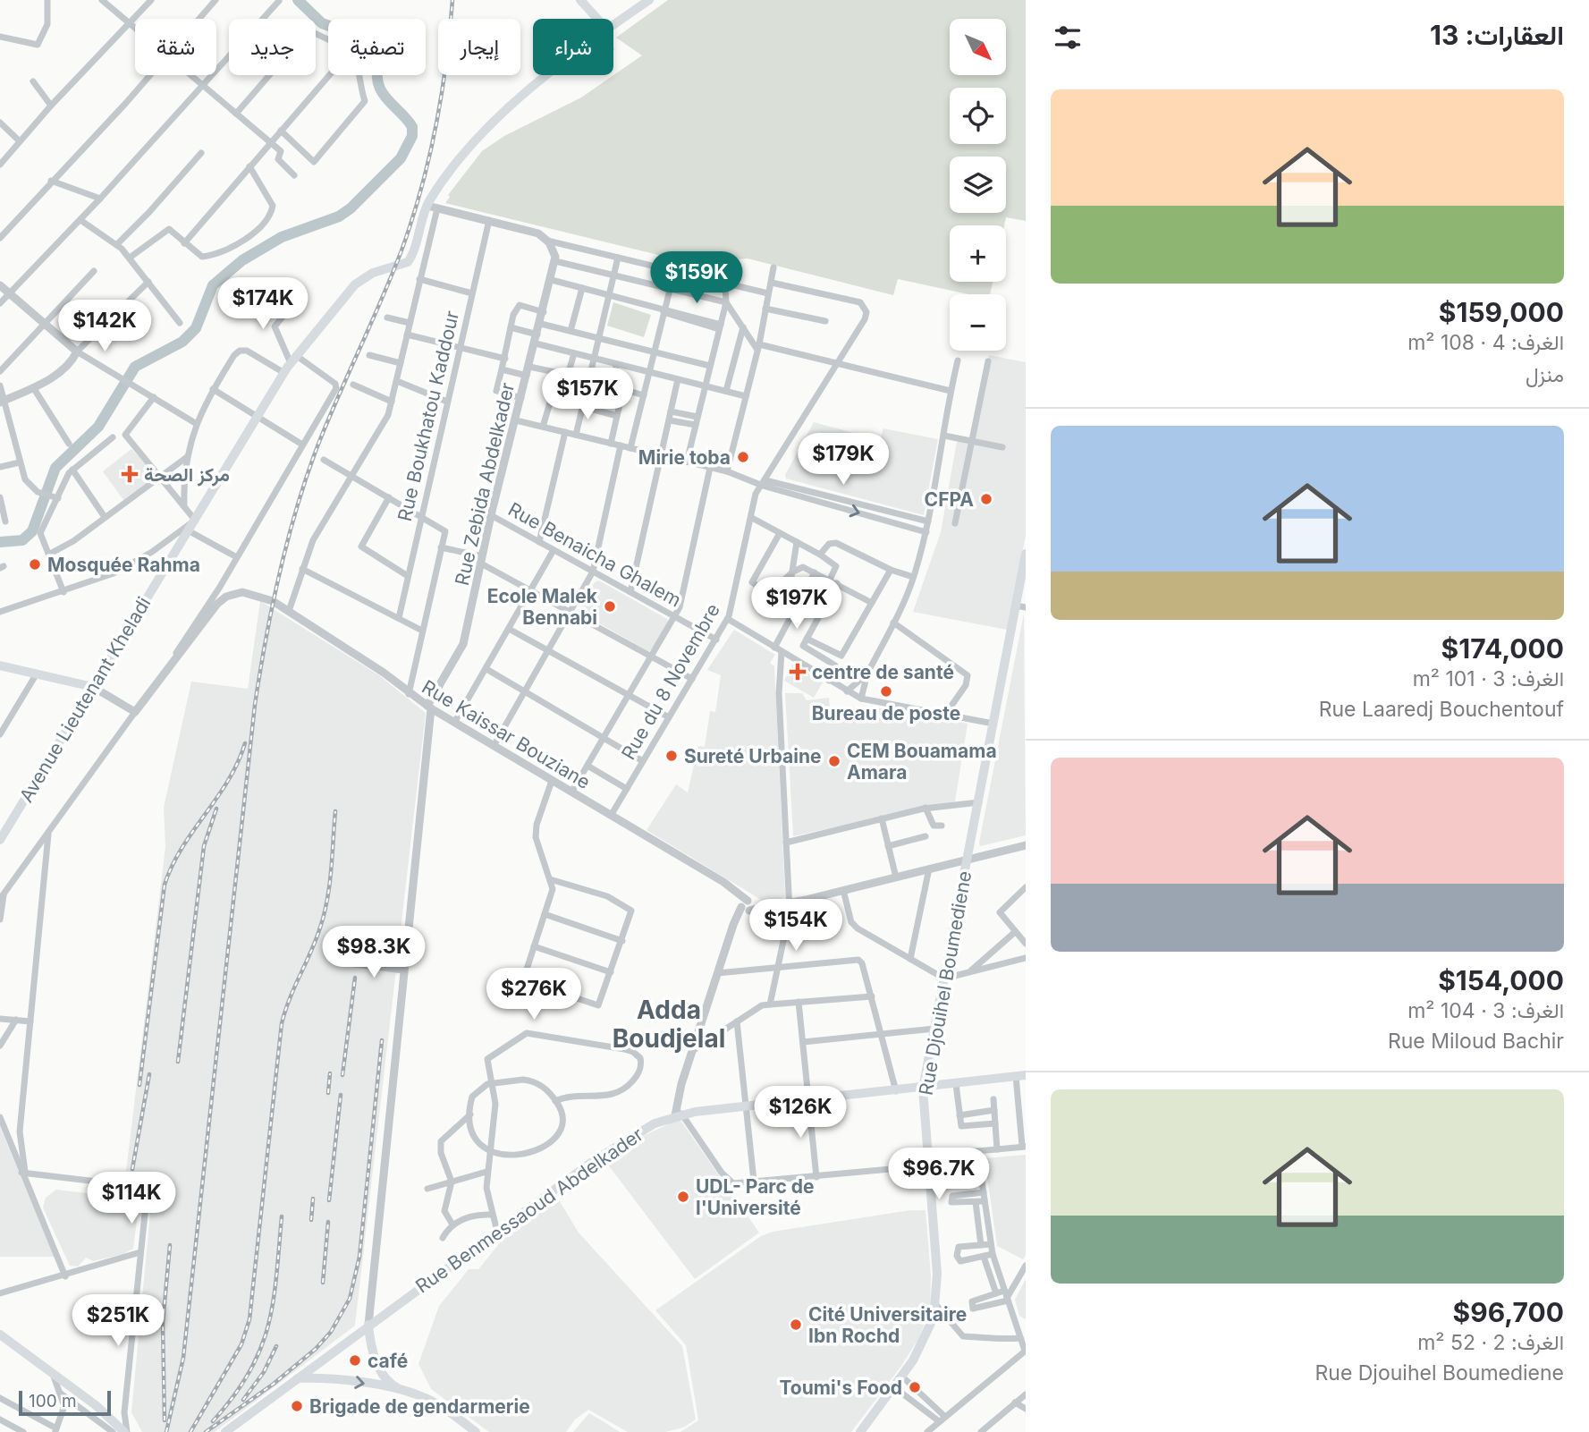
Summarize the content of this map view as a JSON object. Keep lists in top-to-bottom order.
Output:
{
  "streets": {
    "main road": ["Avenue Lieutenant Kheladi", "Rue Djouihel Boumediene", "Rue Benmessaoud Abdelkader"],
    "street": [
      "Rue Boukhatou Kaddour",
      "Rue Zebida Abdelkader",
      "Rue Benaicha Ghalem",
      "Rue du 8 Novembre",
      "Rue Kaissar Bouziane"
    ]
  },
  "crossings": [
    ["Rue Zebida Abdelkader", "Rue Benaicha Ghalem"],
    ["Rue Zebida Abdelkader", "Rue Kaissar Bouziane"],
    ["Rue Benaicha Ghalem", "Rue du 8 Novembre"],
    ["Rue du 8 Novembre", "Rue Kaissar Bouziane"],
    ["Rue Djouihel Boumediene", "Rue Benmessaoud Abdelkader"]
  ],
  "districts": ["Adda Boudjelal"],
  "places": {
    "other": [
      "Mirie toba",
      "CFPA",
      "Mosquée Rahma",
      "Ecole Malek Bennabi",
      "Bureau de poste",
      "Sureté Urbaine",
      "CEM Bouamama Amara",
      "UDL- Parc de l'Université",
      "Cité Universitaire Ibn Rochd",
      "café",
      "Toumi's Food",
      "Brigade de gendarmerie"
    ],
    "health": ["مركز الصحة", "centre de santé"]
  },
  "scale_bar": "100 m",
  "north": "bottom right",
  "page": {
    "heading": "العقارات: 13",
    "map_buttons": ["+", "−"],
    "chip": [
      "شراء",
      "إيجار",
      "تصفية",
      "جديد",
      "شقة"
    ],
    "list": [
      {
        "name": "$159,000",
        "note": "الغرف: 4 · 108 m² · منزل"
      },
      {
        "name": "$174,000",
        "note": "الغرف: 3 · 101 m² · Rue Laaredj Bouchentouf"
      },
      {
        "name": "$154,000",
        "note": "الغرف: 3 · 104 m² · Rue Miloud Bachir"
      },
      {
        "name": "$96,700",
        "note": "الغرف: 2 · 52 m² · Rue Djouihel Boumediene"
      }
    ],
    "price": [
      "$159K",
      "$174K",
      "$142K",
      "$157K",
      "$179K",
      "$197K",
      "$154K",
      "$98.3K",
      "$276K",
      "$126K",
      "$96.7K",
      "$114K",
      "$251K"
    ],
    "scale": "100 m"
  }
}
